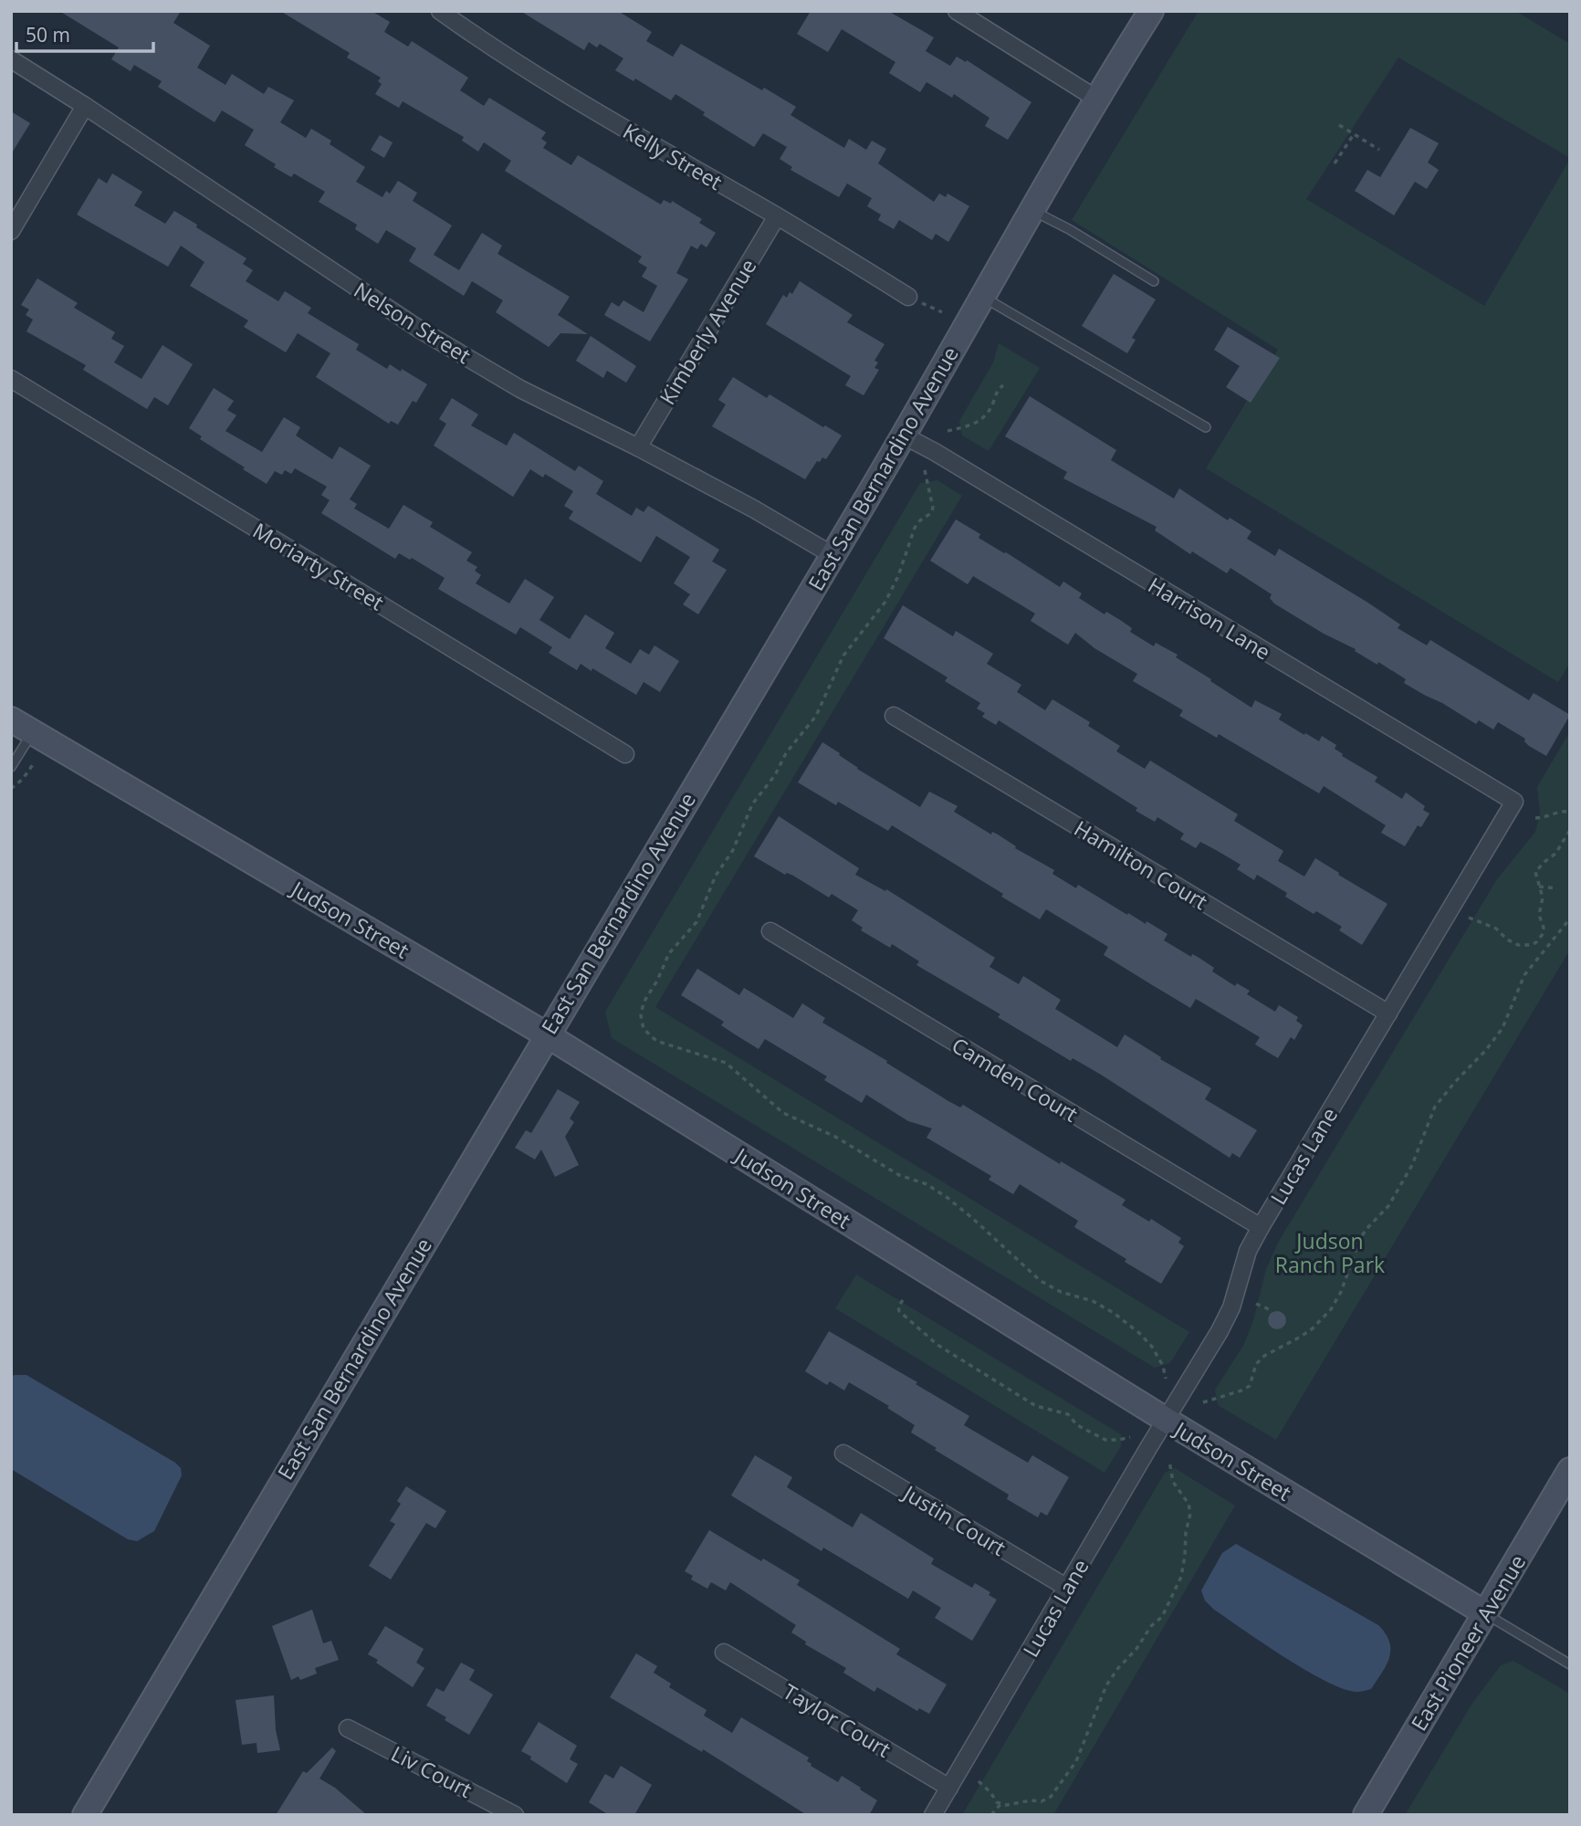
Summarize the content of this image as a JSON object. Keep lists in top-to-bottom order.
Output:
{
  "streets": {
    "street": [
      "Kelly Street",
      "Nelson Street",
      "Kimberly Avenue",
      "East San Bernardino Avenue",
      "Moriarty Street",
      "Harrison Lane",
      "Hamilton Court",
      "Judson Street",
      "Camden Court",
      "Lucas Lane",
      "Justin Court",
      "East Pioneer Avenue",
      "Taylor Court",
      "Liv Court"
    ]
  },
  "crossings": [
    ["Kelly Street", "Kimberly Avenue"],
    ["Nelson Street", "Kimberly Avenue"],
    ["Nelson Street", "East San Bernardino Avenue"],
    ["East San Bernardino Avenue", "Harrison Lane"],
    ["East San Bernardino Avenue", "Judson Street"],
    ["Harrison Lane", "Lucas Lane"],
    ["Hamilton Court", "Lucas Lane"],
    ["Judson Street", "Lucas Lane"],
    ["Judson Street", "East Pioneer Avenue"],
    ["Camden Court", "Lucas Lane"],
    ["Lucas Lane", "Justin Court"],
    ["Lucas Lane", "Taylor Court"]
  ],
  "parks": ["Judson Ranch Park"],
  "scale_bar": "50 m"
}
